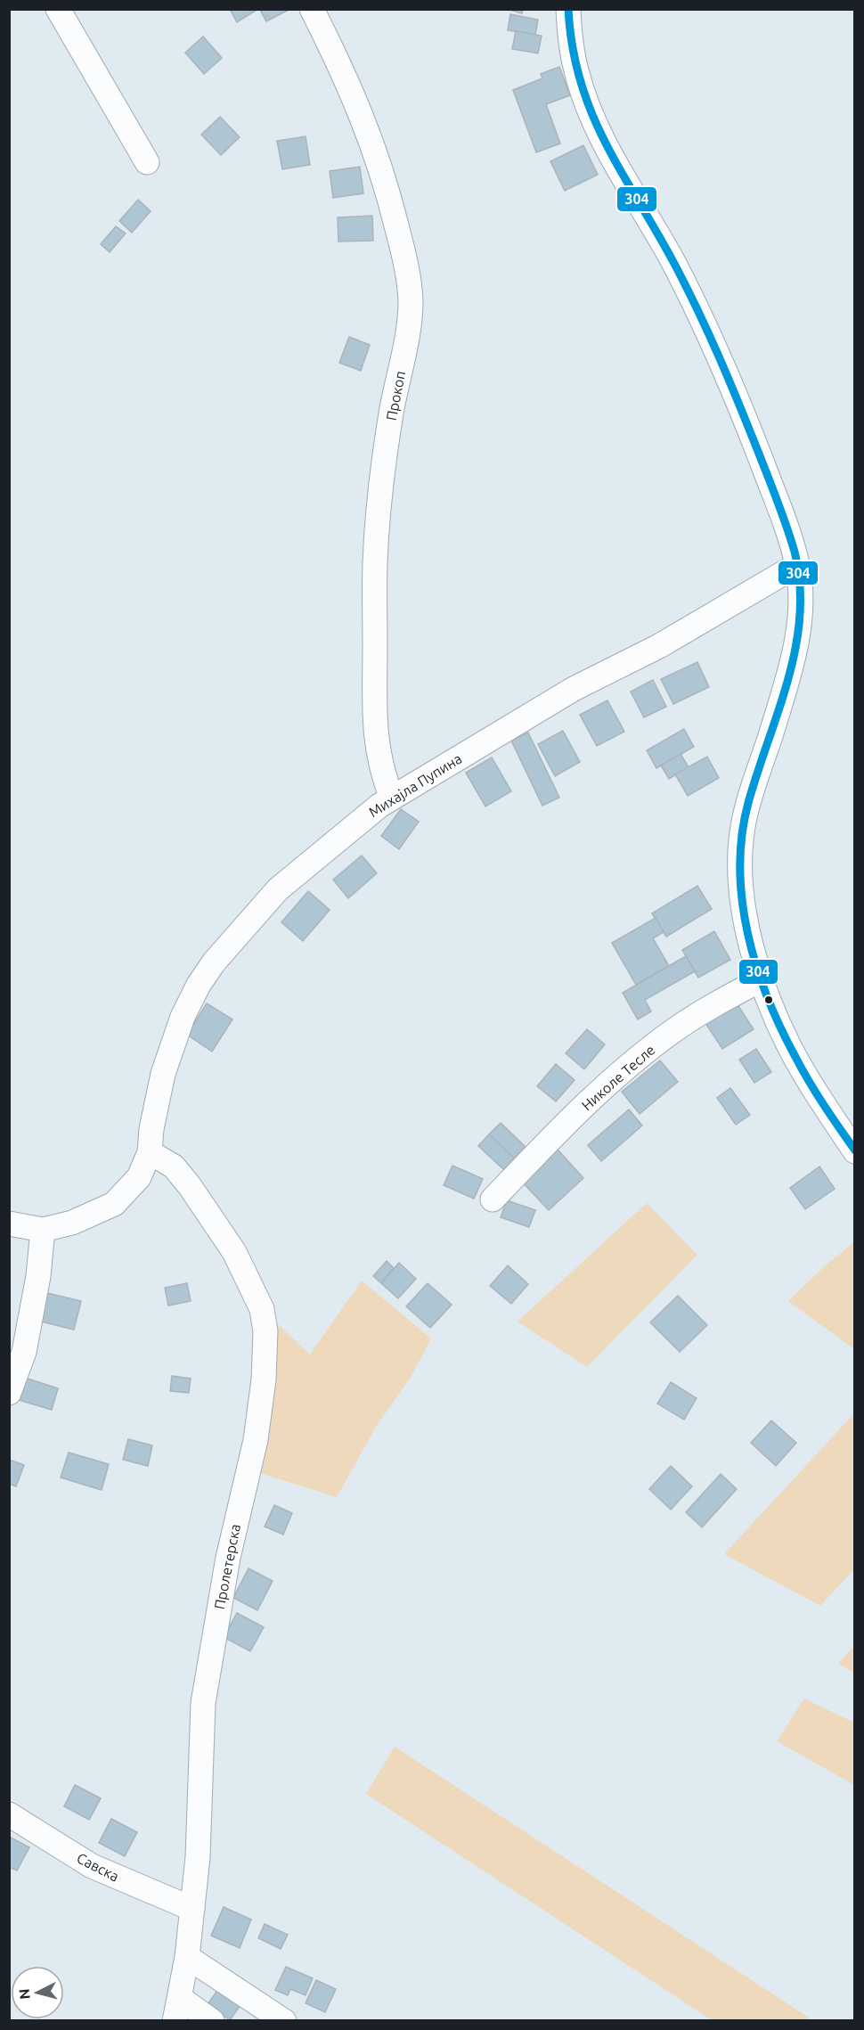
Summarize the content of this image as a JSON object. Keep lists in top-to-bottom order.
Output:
{
  "streets": {
    "street": [
      "Прокоп",
      "Михајла Пупина",
      "Николе Тесле",
      "Пролетерска",
      "Савска"
    ]
  },
  "crossings": [
    ["Прокоп", "Михајла Пупина"],
    ["Михајла Пупина", "Пролетерска"],
    ["Пролетерска", "Савска"]
  ],
  "lines": ["transit line 304"],
  "north": "left"
}
